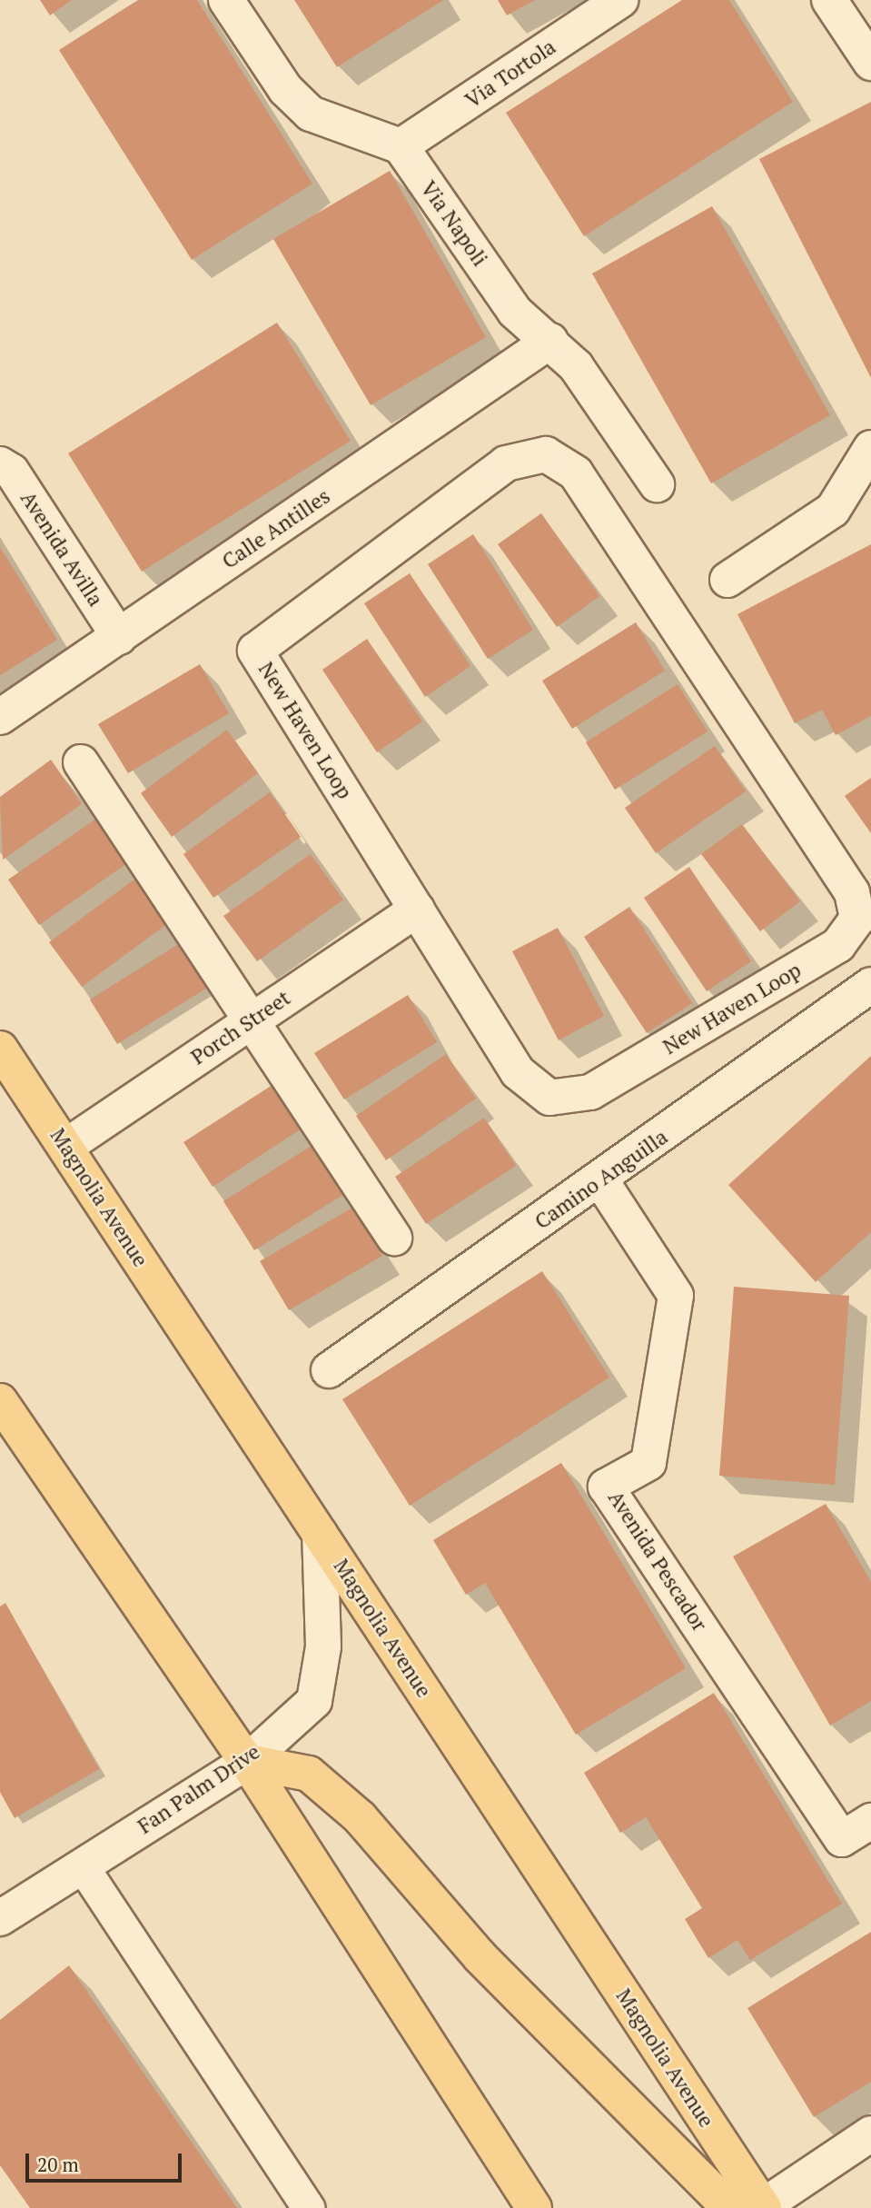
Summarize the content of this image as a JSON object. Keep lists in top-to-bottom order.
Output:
{
  "streets": {
    "main road": ["Magnolia Avenue"],
    "street": [
      "Via Tortola",
      "Via Napoli",
      "Calle Antilles",
      "Avenida Avilla",
      "New Haven Loop",
      "Porch Street",
      "Camino Anguilla",
      "Avenida Pescador",
      "Fan Palm Drive"
    ]
  },
  "crossings": [
    ["Via Tortola", "Via Napoli"],
    ["Via Napoli", "Calle Antilles"],
    ["Calle Antilles", "Avenida Avilla"],
    ["New Haven Loop", "Porch Street"],
    ["Porch Street", "Magnolia Avenue"],
    ["Camino Anguilla", "Avenida Pescador"],
    ["Magnolia Avenue", "Fan Palm Drive"]
  ],
  "scale_bar": "20 m"
}
